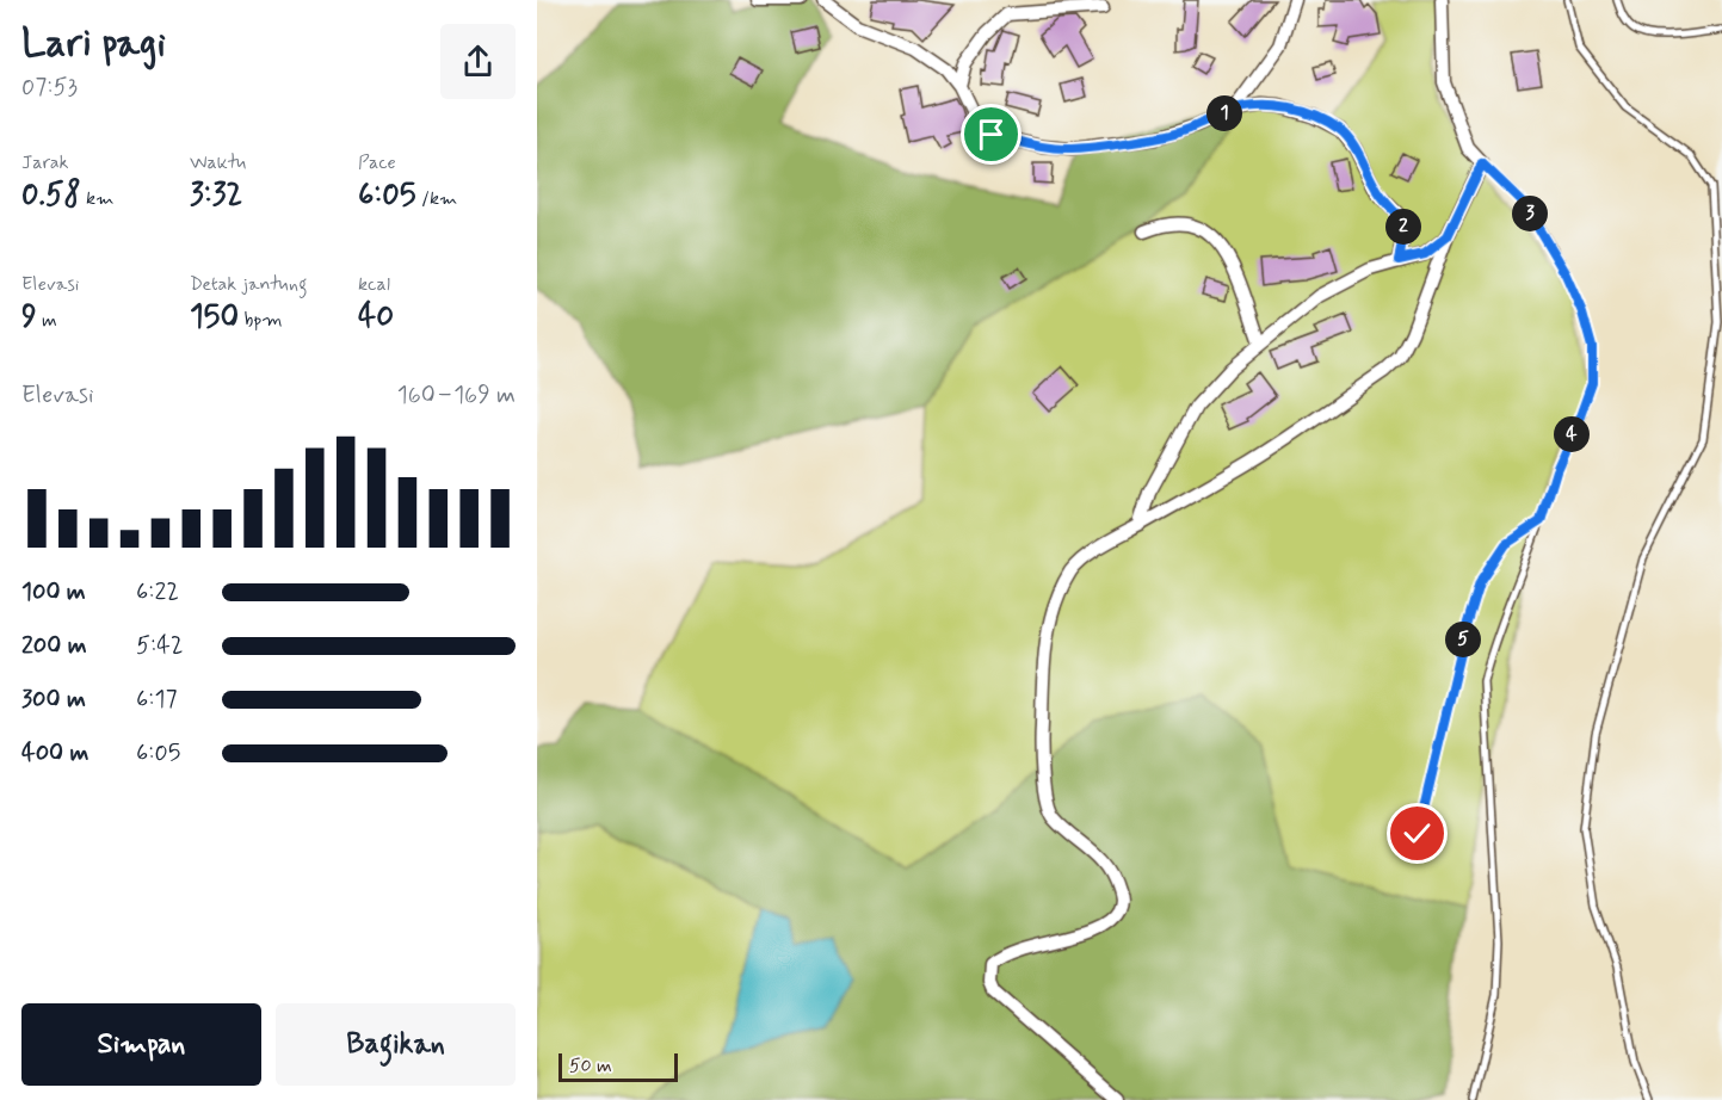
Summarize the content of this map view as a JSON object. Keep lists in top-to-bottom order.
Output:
{
  "scale_bar": "50 m",
  "page": {
    "heading": ["Lari pagi", "07:53"],
    "pins": [
      "1",
      "3",
      "2",
      "4",
      "5"
    ],
    "stats": [
      ["Jarak", "0.58 km"],
      ["Waktu", "3:32"],
      ["Pace", "6:05 /km"],
      ["Elevasi", "9 m"],
      ["Detak jantung", "150 bpm"],
      ["kcal", "40"]
    ],
    "chart": ["Elevasi", "160–169 m"],
    "list": [
      {
        "name": "100 m",
        "note": "6:22"
      },
      {
        "name": "200 m",
        "note": "5:42"
      },
      {
        "name": "300 m",
        "note": "6:17"
      },
      {
        "name": "400 m",
        "note": "6:05"
      }
    ],
    "buttons": ["Simpan", "Bagikan"],
    "scale": "50 m"
  }
}
